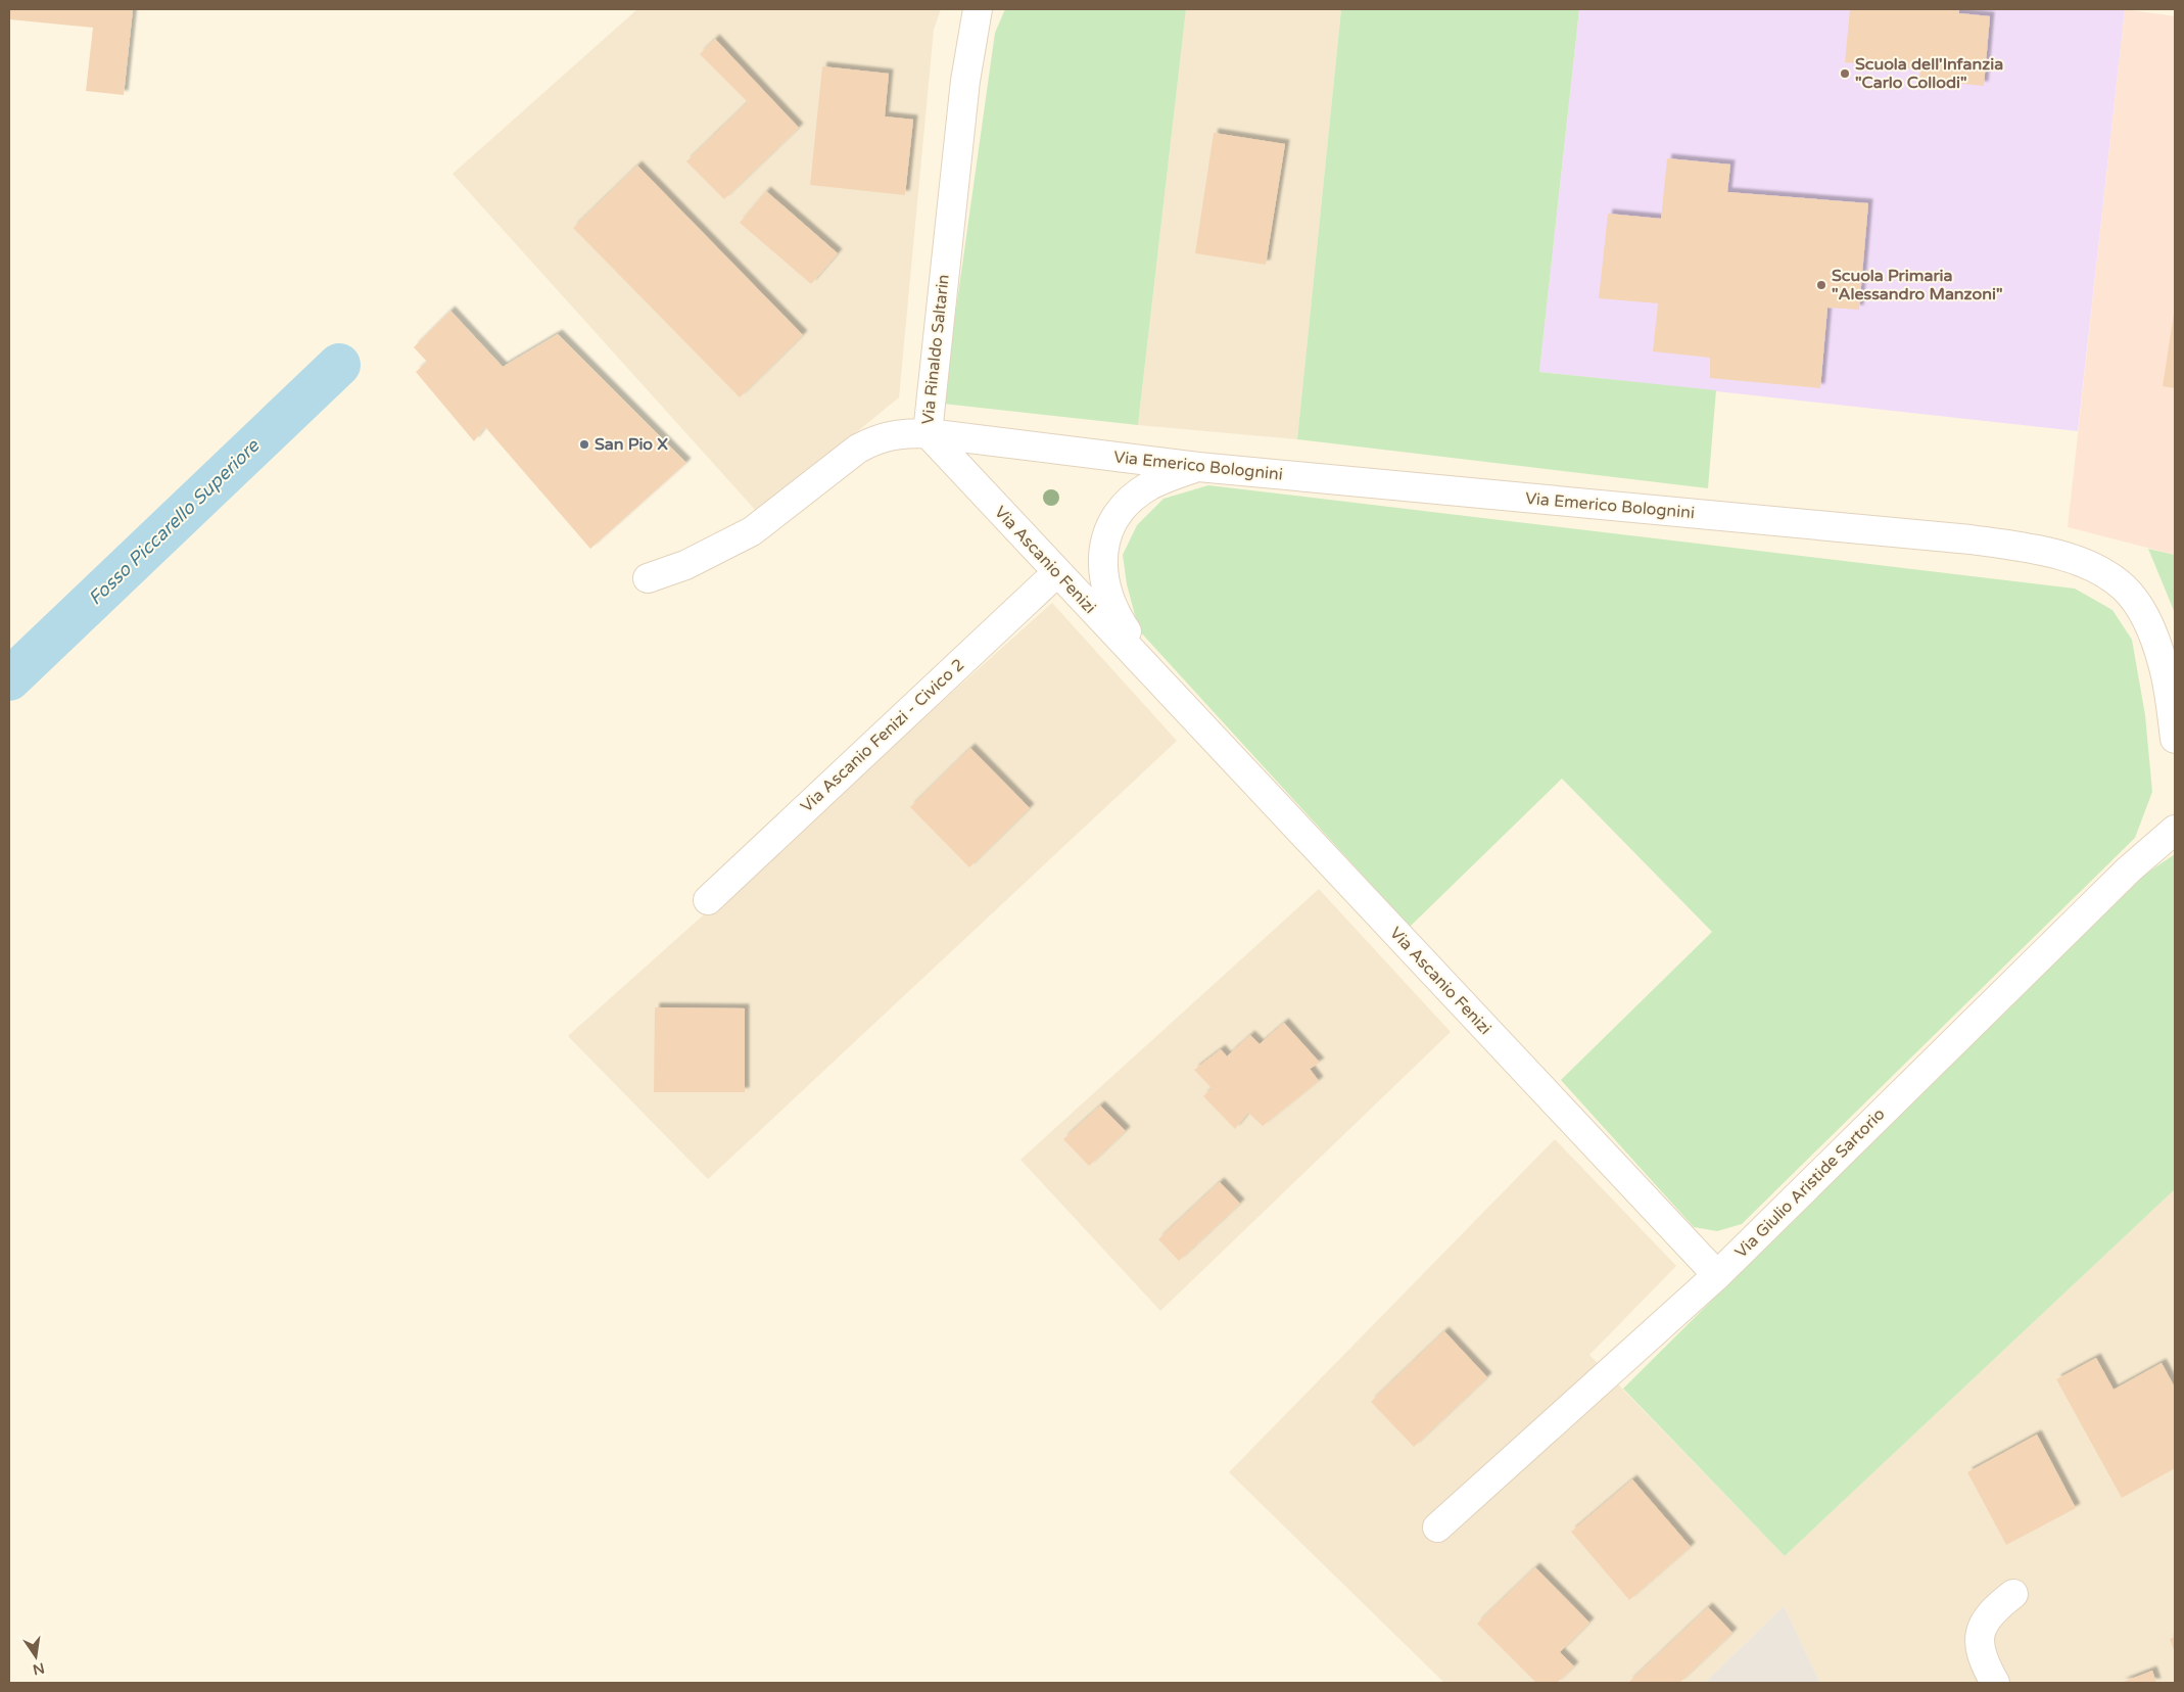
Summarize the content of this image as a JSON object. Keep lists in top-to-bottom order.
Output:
{
  "streets": {
    "street": [
      "Via Rinaldo Saltarin",
      "Via Emerico Bolognini",
      "Via Ascanio Fenizi",
      "Via Ascanio Fenizi - Civico 2",
      "Via Giulio Aristide Sartorio"
    ]
  },
  "crossings": [
    ["Via Rinaldo Saltarin", "Via Emerico Bolognini"],
    ["Via Rinaldo Saltarin", "Via Ascanio Fenizi"],
    ["Via Emerico Bolognini", "Via Ascanio Fenizi"],
    ["Via Ascanio Fenizi", "Via Ascanio Fenizi - Civico 2"],
    ["Via Ascanio Fenizi", "Via Giulio Aristide Sartorio"]
  ],
  "water": ["Fosso Piccarello Superiore"],
  "places": ["Scuola dell'Infanzia \"Carlo Collodi\"", "Scuola Primaria \"Alessandro Manzoni\"", "San Pio X"],
  "north": "bottom"
}
